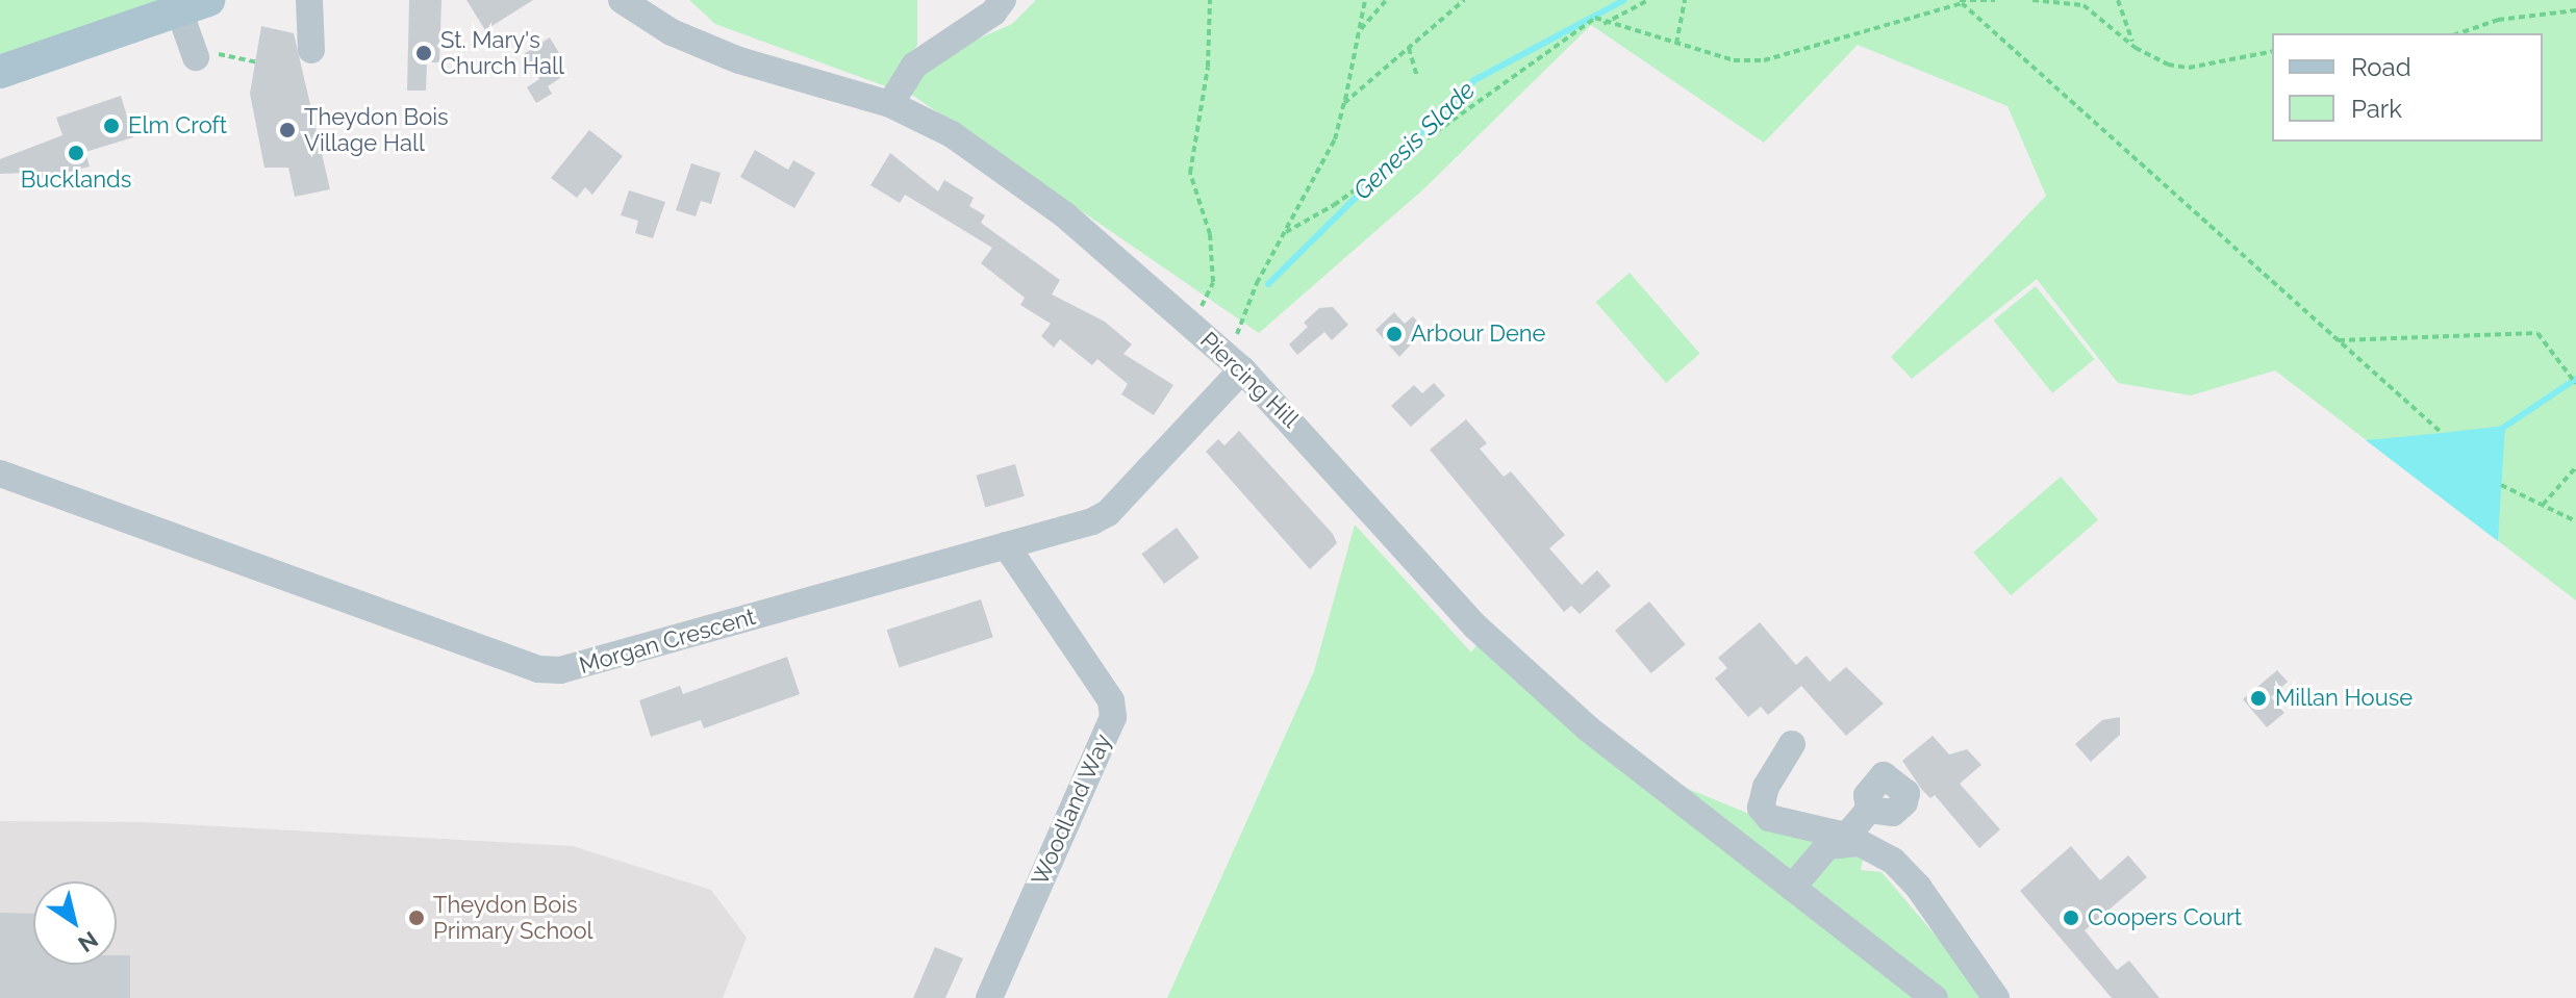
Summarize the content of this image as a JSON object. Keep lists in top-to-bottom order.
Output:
{
  "streets": {
    "street": ["Piercing Hill", "Morgan Crescent", "Woodland Way"]
  },
  "crossings": [
    ["Piercing Hill", "Morgan Crescent"],
    ["Morgan Crescent", "Woodland Way"]
  ],
  "water": ["Genesis Slade"],
  "places": [
    "St. Mary's Church Hall",
    "Elm Croft",
    "Theydon Bois Village Hall",
    "Bucklands",
    "Arbour Dene",
    "Millan House",
    "Theydon Bois Primary School",
    "Coopers Court"
  ],
  "legend": ["Road", "Park"],
  "north": "bottom right"
}
